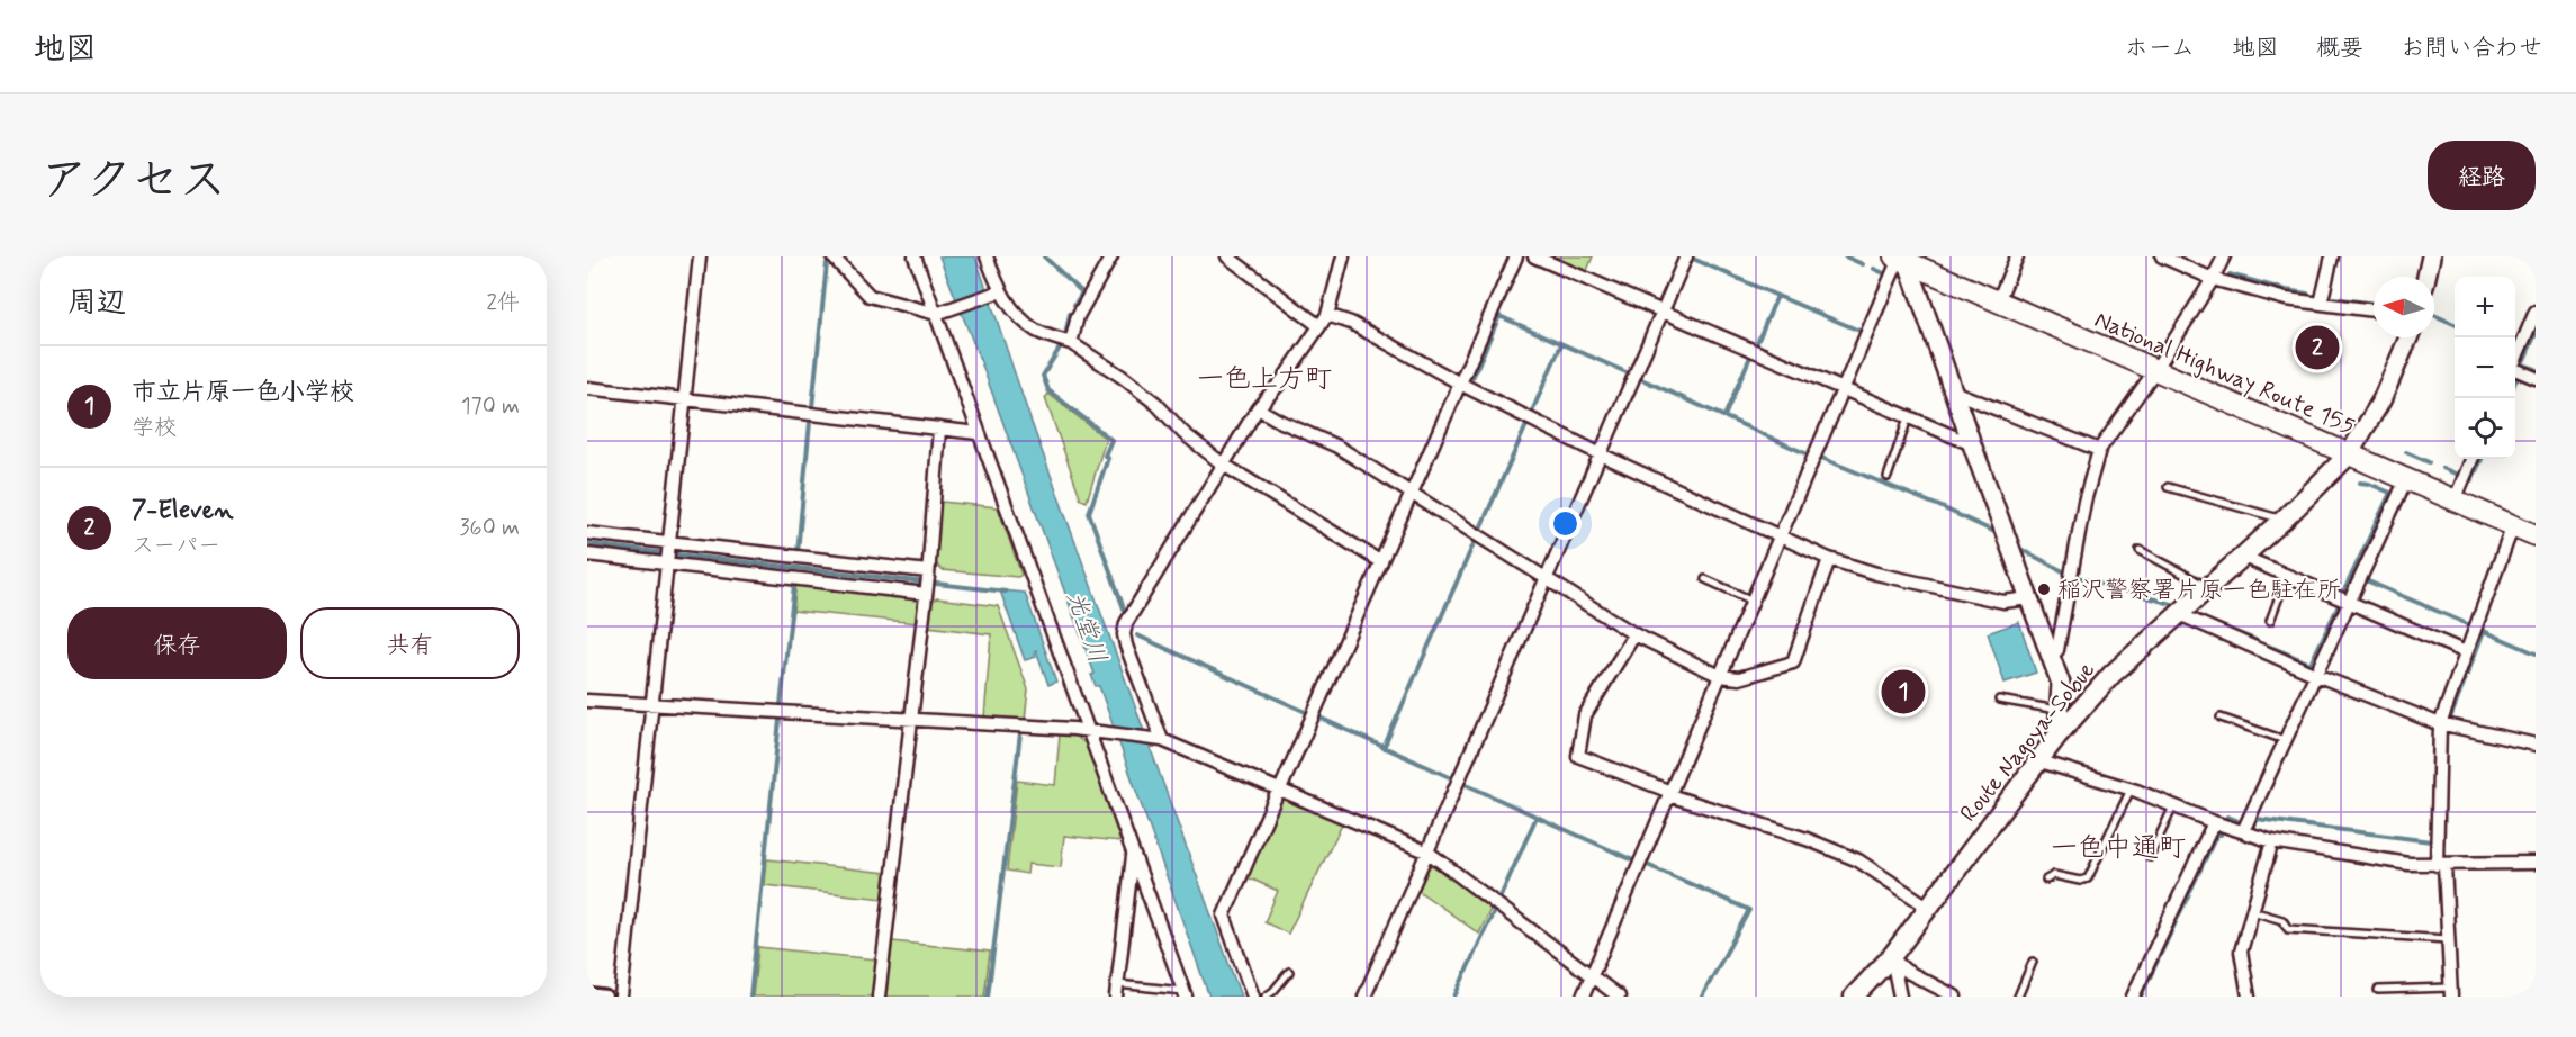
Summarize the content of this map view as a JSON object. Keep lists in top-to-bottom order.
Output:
{
  "streets": {
    "highway": ["National Highway Route 155"],
    "main road": ["Route Nagoya-Sobue"]
  },
  "crossings": [
    ["National Highway Route 155", "Route Nagoya-Sobue"]
  ],
  "districts": ["一色上方町", "一色中通町"],
  "water": ["光堂川"],
  "places": ["稲沢警察署片原一色駐在所"],
  "north": "left",
  "page": {
    "header": "地図",
    "nav": [
      "ホーム",
      "地図",
      "概要",
      "お問い合わせ"
    ],
    "title": "アクセス",
    "buttons": [
      "経路",
      ["保存", "共有"]
    ],
    "heading": ["周辺", "2件"],
    "map_buttons": ["+", "−"],
    "pins": ["2", "1"],
    "list": [
      {
        "mark": "1",
        "name": "市立片原一色小学校",
        "note": "学校",
        "value": "170 m"
      },
      {
        "mark": "2",
        "name": "7-Eleven",
        "note": "スーパー",
        "value": "360 m"
      }
    ]
  }
}
